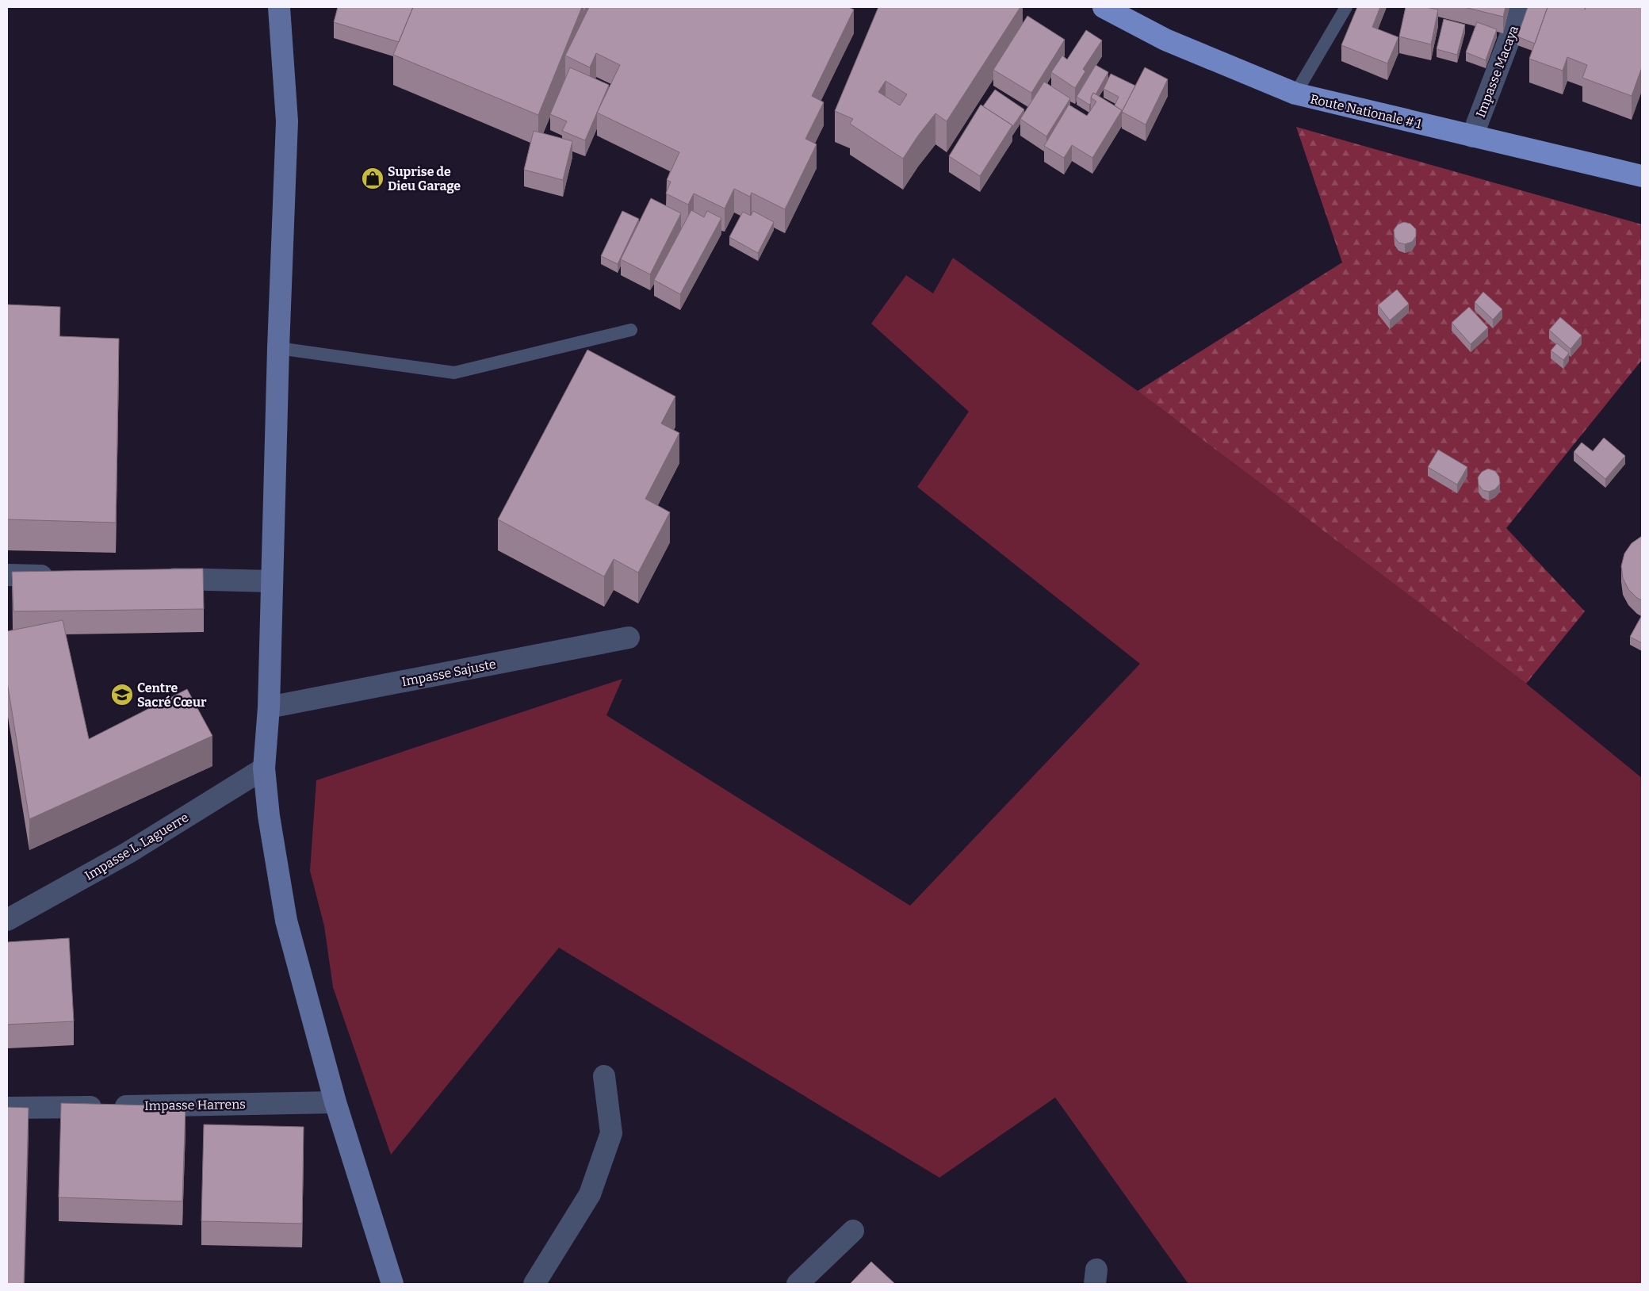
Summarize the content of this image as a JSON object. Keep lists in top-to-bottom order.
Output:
{
  "streets": {
    "main road": ["Route Nationale # 1"],
    "street": [
      "Impasse Macaya",
      "Impasse Sajuste",
      "Impasse L. Laguerre",
      "Impasse Harrens"
    ]
  },
  "crossings": [
    ["Impasse Macaya", "Route Nationale # 1"]
  ],
  "places": {
    "shop": ["Suprise de Dieu Garage"],
    "school or university": ["Centre Sacré Cœur"]
  }
}
